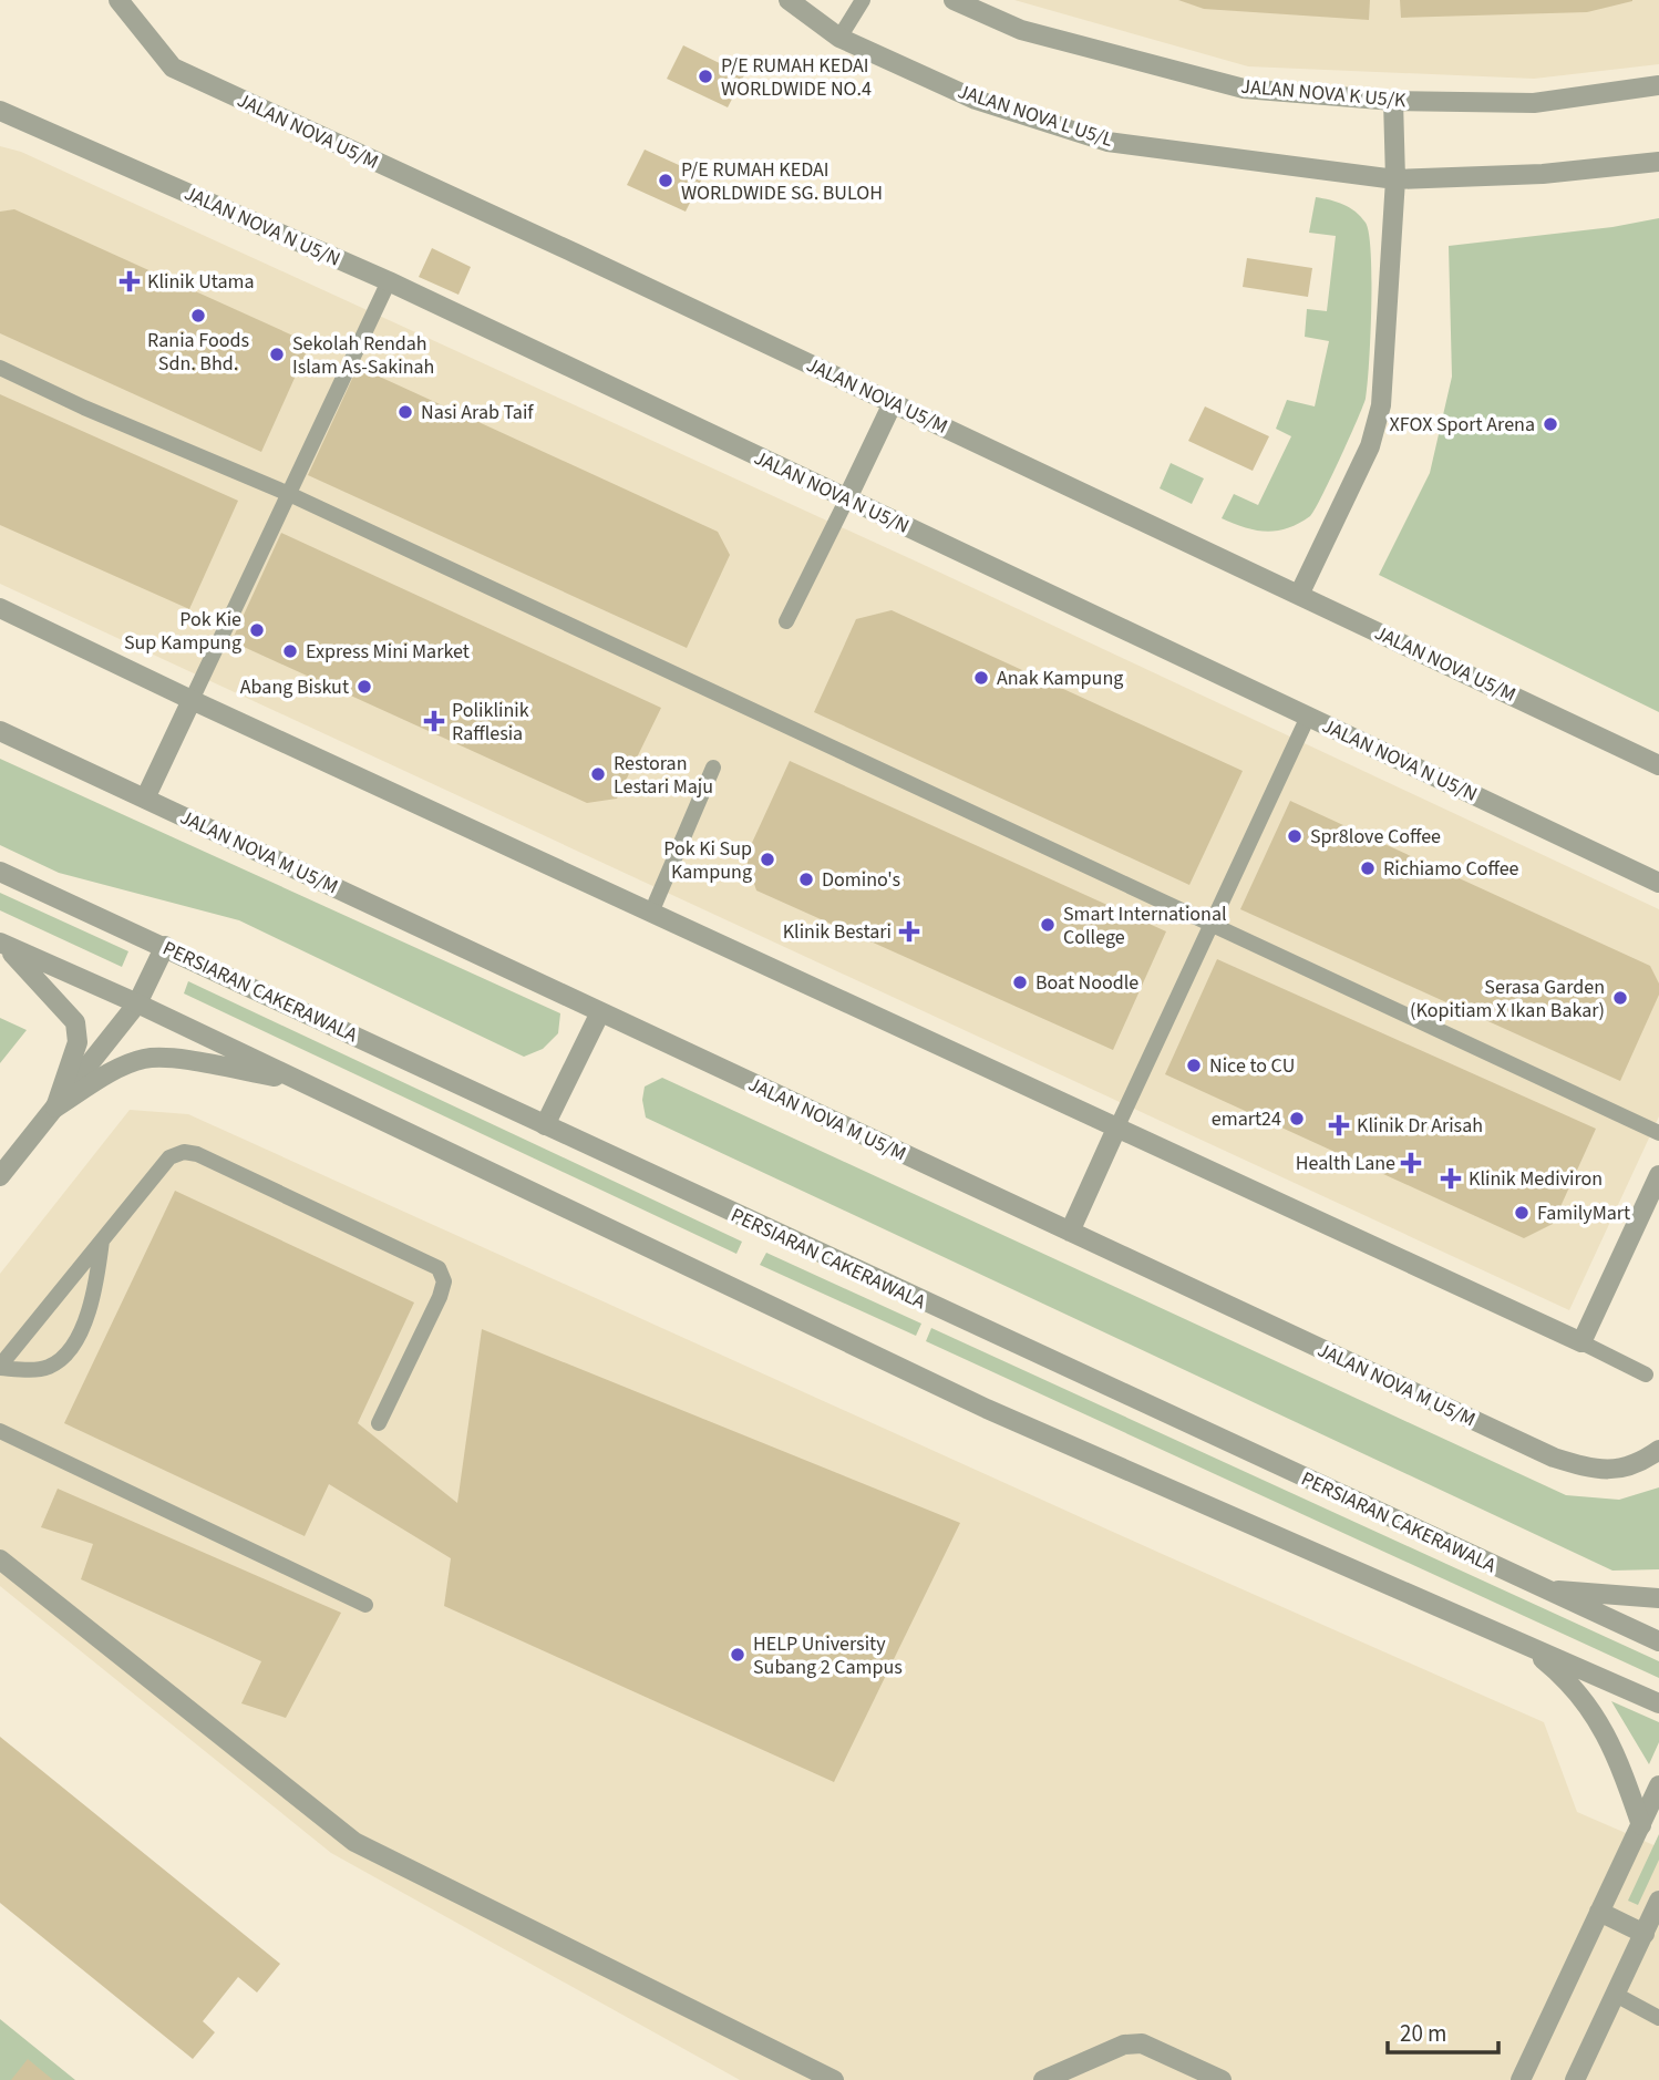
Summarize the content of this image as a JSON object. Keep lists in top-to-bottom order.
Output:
{
  "streets": {
    "street": [
      "JALAN NOVA K U5/K",
      "JALAN NOVA L U5/L",
      "JALAN NOVA U5/M",
      "JALAN NOVA N U5/N",
      "JALAN NOVA M U5/M",
      "PERSIARAN CAKERAWALA"
    ]
  },
  "places": {
    "other": [
      "P/E RUMAH KEDAI WORLDWIDE NO.4",
      "P/E RUMAH KEDAI WORLDWIDE SG. BULOH",
      "Rania Foods Sdn. Bhd.",
      "Sekolah Rendah Islam As-Sakinah",
      "Nasi Arab Taif",
      "XFOX Sport Arena",
      "Pok Kie Sup Kampung",
      "Express Mini Market",
      "Anak Kampung",
      "Abang Biskut",
      "Restoran Lestari Maju",
      "Spr8love Coffee",
      "Pok Ki Sup Kampung",
      "Richiamo Coffee",
      "Domino's",
      "Smart International College",
      "Boat Noodle",
      "Serasa Garden (Kopitiam X Ikan Bakar)",
      "Nice to CU",
      "emart24",
      "FamilyMart",
      "HELP University Subang 2 Campus"
    ],
    "health": [
      "Klinik Utama",
      "Poliklinik Rafflesia",
      "Klinik Bestari",
      "Klinik Dr Arisah",
      "Health Lane",
      "Klinik Mediviron"
    ]
  },
  "scale_bar": "20 m"
}
